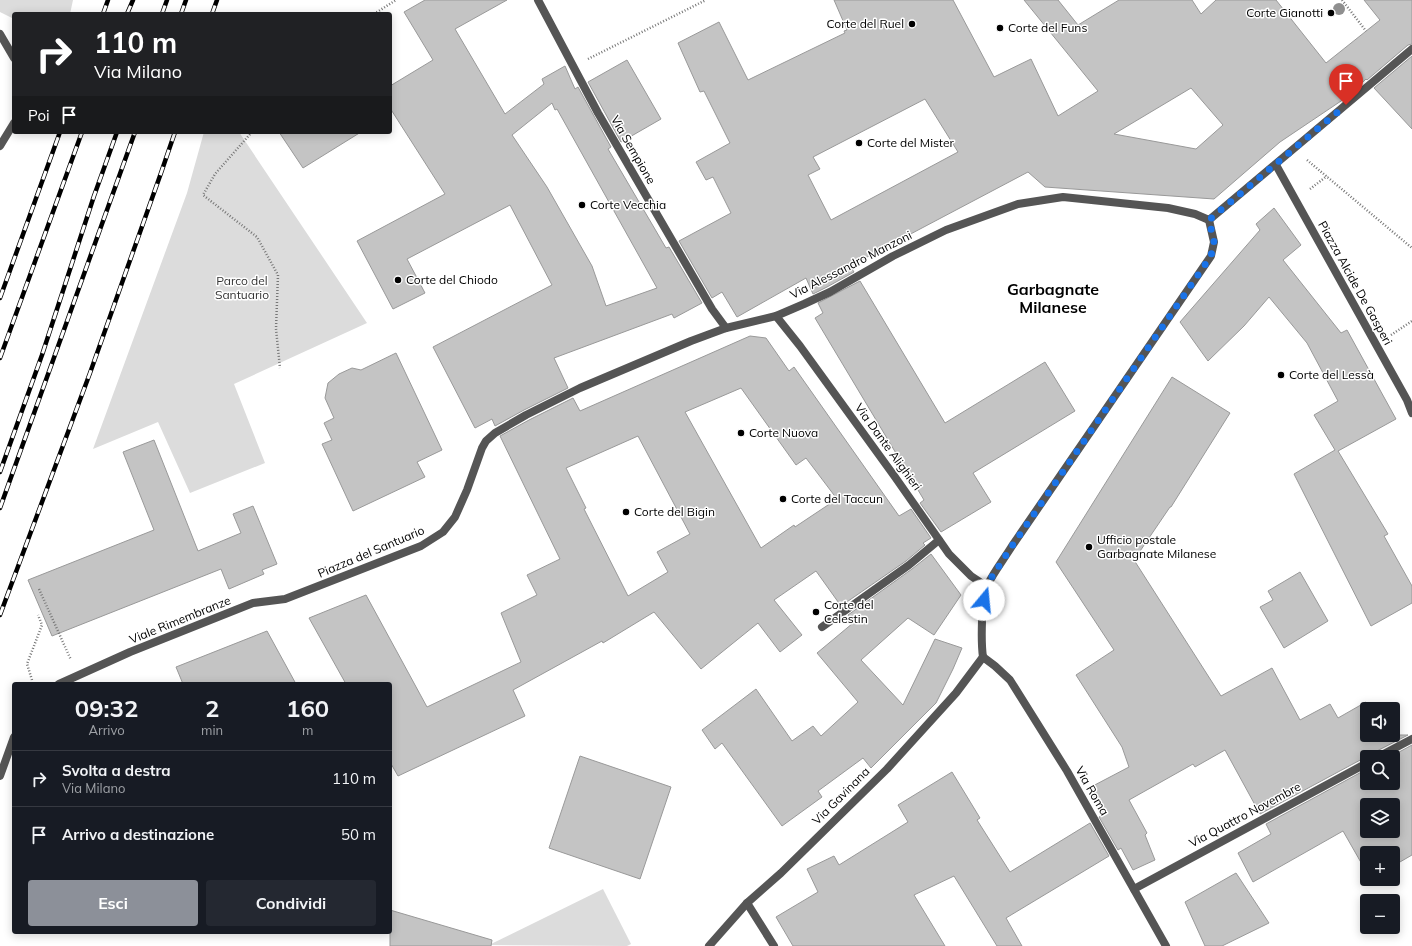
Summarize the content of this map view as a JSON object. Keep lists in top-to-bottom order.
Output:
{
  "streets": {
    "street": [
      "Via Sempione",
      "Via Alessandro Manzoni",
      "Piazza Alcide De Gasperi",
      "Via Dante Alighieri",
      "Piazza del Santuario",
      "Viale Rimembranze",
      "Via Roma",
      "Via Gavinana",
      "Via Quattro Novembre"
    ]
  },
  "crossings": [
    ["Via Sempione", "Via Alessandro Manzoni"],
    ["Via Alessandro Manzoni", "Via Dante Alighieri"],
    ["Via Alessandro Manzoni", "Piazza del Santuario"],
    ["Piazza del Santuario", "Viale Rimembranze"],
    ["Via Roma", "Via Gavinana"],
    ["Via Roma", "Via Quattro Novembre"]
  ],
  "districts": ["Garbagnate Milanese"],
  "parks": ["Parco del Santuario"],
  "places": [
    "Corte Gianotti",
    "Corte del Ruel",
    "Corte del Funs",
    "Corte del Mister",
    "Corte Vecchia",
    "Corte del Chiodo",
    "Corte del Lessà",
    "Corte Nuova",
    "Corte del Taccun",
    "Corte del Bigin",
    "Ufficio postale Garbagnate Milanese",
    "Corte del Celestin"
  ],
  "page": {
    "turn": ["110 m", "Via Milano"],
    "then": "Poi",
    "eta": [
      "09:32",
      "Arrivo",
      "2",
      "min",
      "160",
      "m"
    ],
    "map_buttons": ["+", "−"],
    "list": [
      {
        "name": "Svolta a destra",
        "note": "Via Milano",
        "value": "110 m"
      },
      {
        "name": "Arrivo a destinazione",
        "value": "50 m"
      }
    ],
    "buttons": ["Esci", "Condividi"]
  }
}
